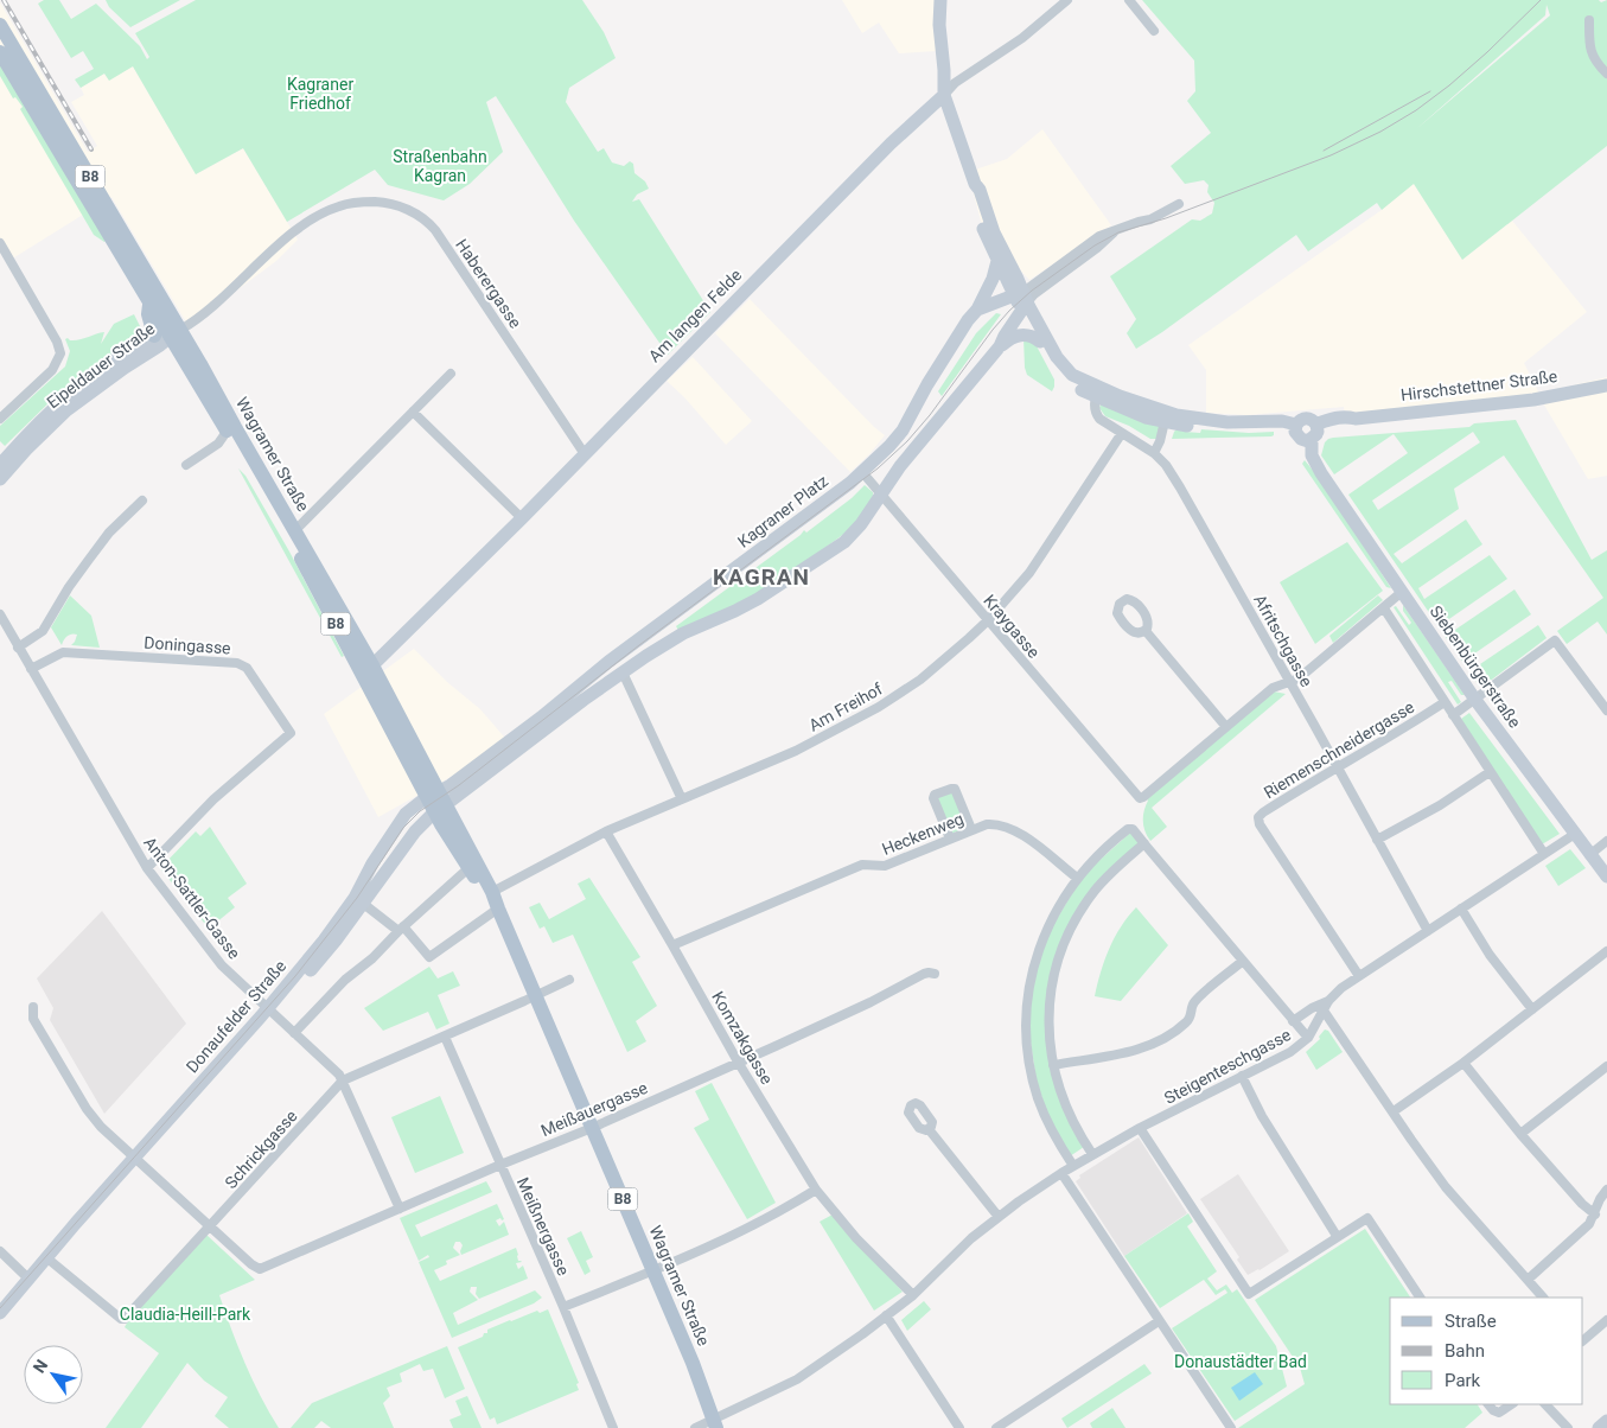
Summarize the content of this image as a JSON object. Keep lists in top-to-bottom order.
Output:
{
  "streets": {
    "main road": [
      "B8",
      "Am langen Felde",
      "Eipeldauer Straße",
      "Hirschstettner Straße",
      "Wagramer Straße",
      "Kagraner Platz",
      "Siebenbürgerstraße",
      "Donaufelder Straße"
    ],
    "street": [
      "Haberergasse",
      "Kraygasse",
      "Afritschgasse",
      "Doningasse",
      "Am Freihof",
      "Riemenschneidergasse",
      "Heckenweg",
      "Anton-Sattler-Gasse",
      "Komzakgasse",
      "Steigenteschgasse",
      "Meißauergasse",
      "Schrickgasse",
      "Meißnergasse"
    ]
  },
  "crossings": [
    ["Haberergasse", "Am langen Felde"],
    ["Haberergasse", "Eipeldauer Straße"],
    ["Haberergasse", "Wagramer Straße"],
    ["Am langen Felde", "Wagramer Straße"],
    ["Eipeldauer Straße", "Wagramer Straße"],
    ["Hirschstettner Straße", "Afritschgasse"],
    ["Hirschstettner Straße", "Siebenbürgerstraße"],
    ["Wagramer Straße", "Kagraner Platz"],
    ["Wagramer Straße", "Am Freihof"],
    ["Wagramer Straße", "Donaufelder Straße"],
    ["Wagramer Straße", "Steigenteschgasse"],
    ["Wagramer Straße", "Meißauergasse"],
    ["Wagramer Straße", "Schrickgasse"],
    ["Kagraner Platz", "Kraygasse"],
    ["Kagraner Platz", "Donaufelder Straße"],
    ["Kraygasse", "Am Freihof"],
    ["Afritschgasse", "Am Freihof"],
    ["Afritschgasse", "Riemenschneidergasse"],
    ["Afritschgasse", "Steigenteschgasse"],
    ["Doningasse", "Anton-Sattler-Gasse"],
    ["Siebenbürgerstraße", "Steigenteschgasse"],
    ["Am Freihof", "Komzakgasse"],
    ["Riemenschneidergasse", "Steigenteschgasse"],
    ["Heckenweg", "Komzakgasse"],
    ["Anton-Sattler-Gasse", "Donaufelder Straße"],
    ["Anton-Sattler-Gasse", "Meißauergasse"],
    ["Anton-Sattler-Gasse", "Schrickgasse"],
    ["Donaufelder Straße", "Schrickgasse"],
    ["Komzakgasse", "Steigenteschgasse"],
    ["Komzakgasse", "Meißauergasse"],
    ["Meißauergasse", "Schrickgasse"],
    ["Meißauergasse", "Meißnergasse"],
    ["Schrickgasse", "Meißnergasse"]
  ],
  "districts": ["KAGRAN"],
  "parks": [
    "Kagraner Friedhof",
    "Straßenbahn Kagran",
    "Claudia-Heill-Park",
    "Donaustädter Bad"
  ],
  "legend": ["Straße", "Bahn", "Park"],
  "north": "top left"
}
